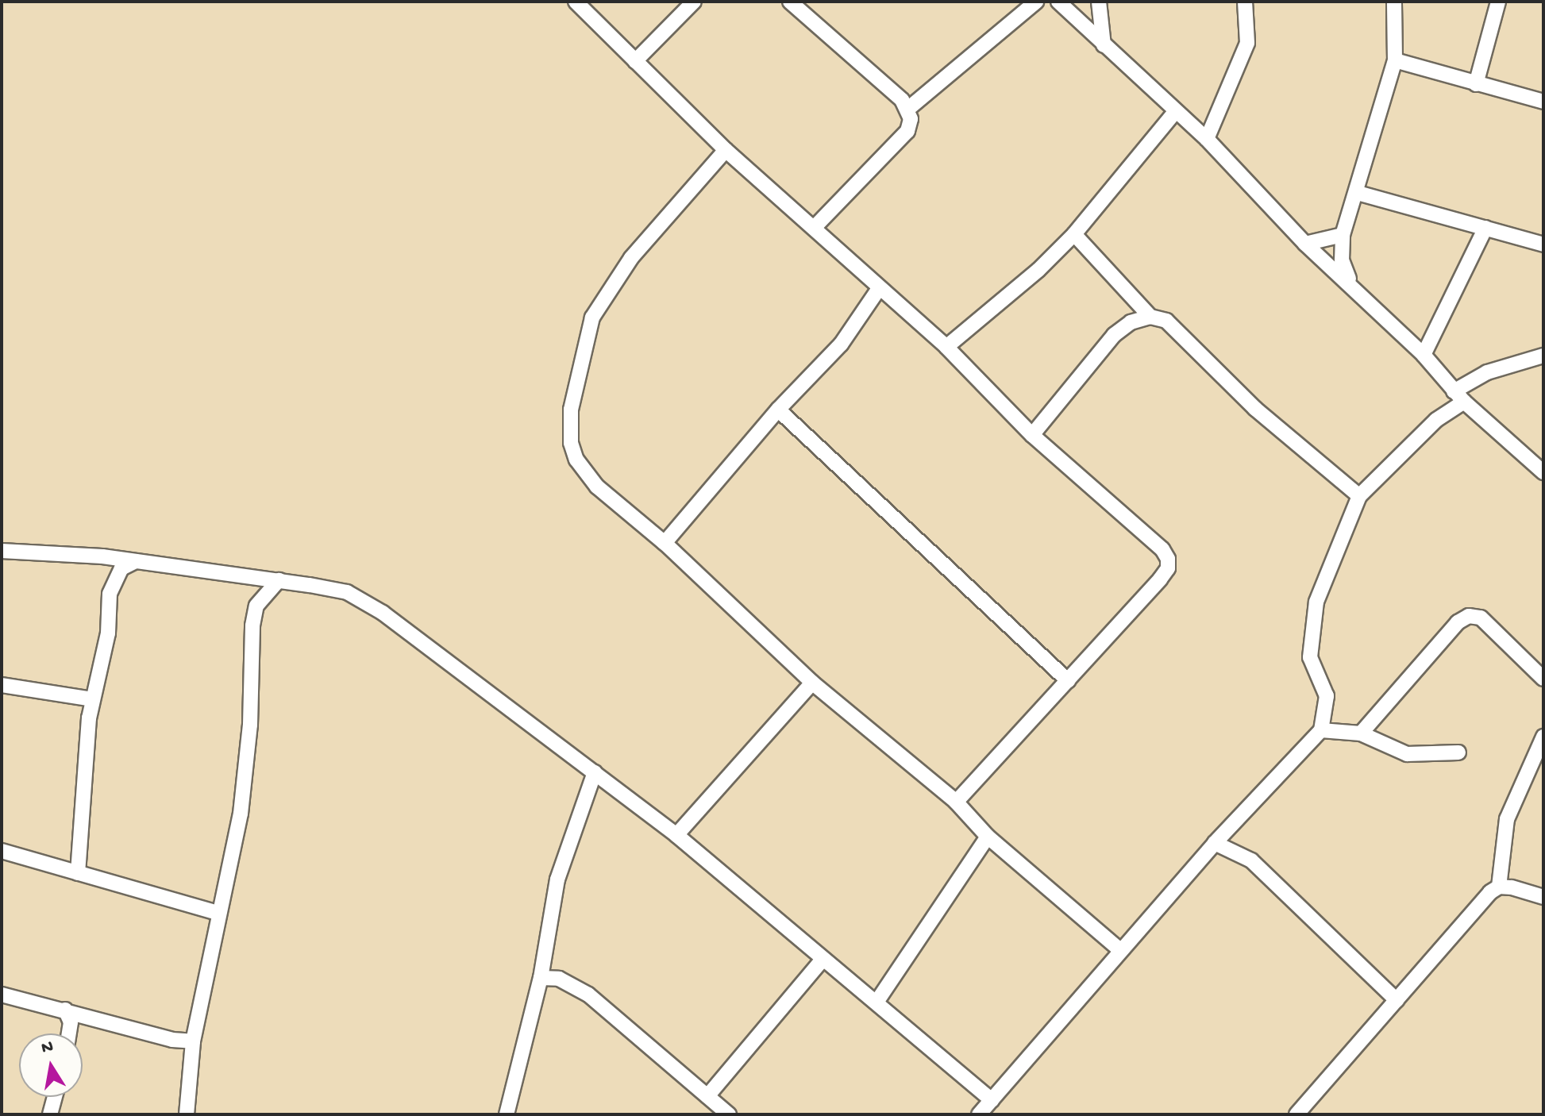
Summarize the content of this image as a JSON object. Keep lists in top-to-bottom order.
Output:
{
  "north": "top"
}
